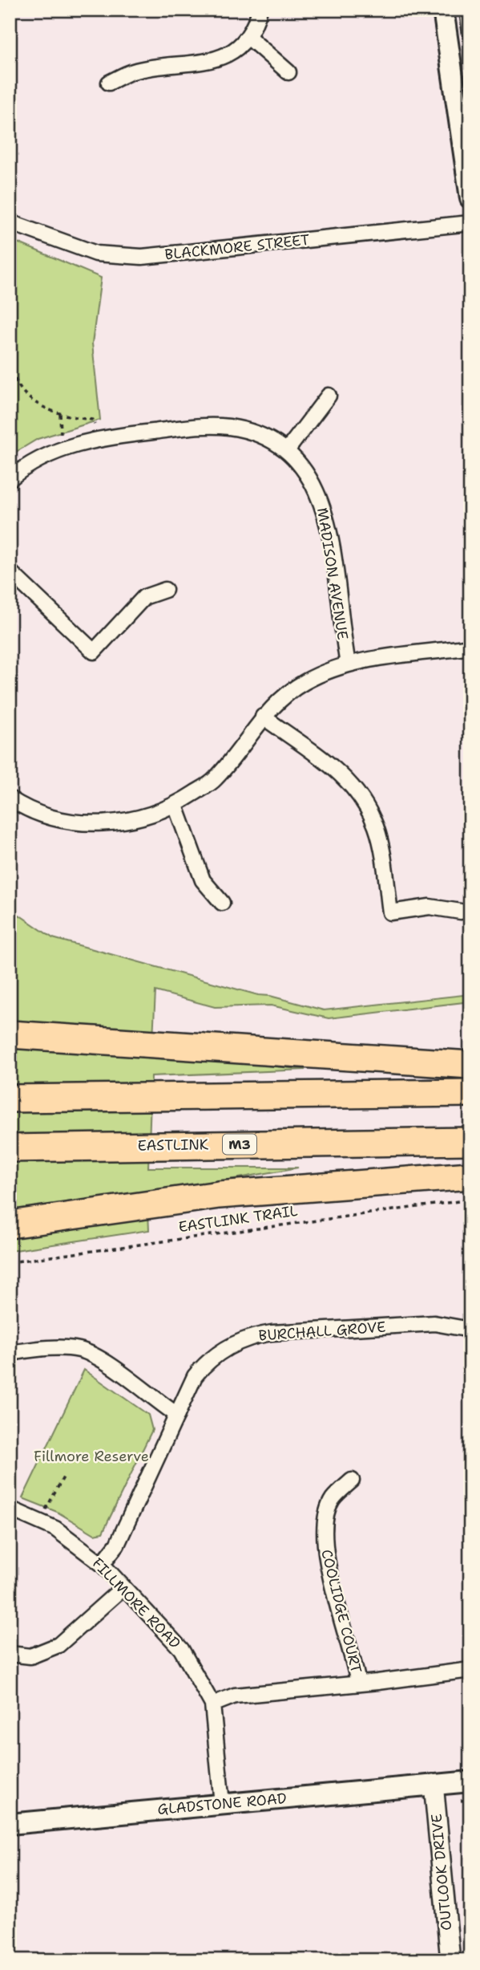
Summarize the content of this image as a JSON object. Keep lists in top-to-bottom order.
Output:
{
  "streets": {
    "highway": ["M3", "EASTLINK"],
    "main road": ["GLADSTONE ROAD"],
    "street": [
      "BLACKMORE STREET",
      "MADISON AVENUE",
      "BURCHALL GROVE",
      "FILLMORE ROAD",
      "COOLIDGE COURT",
      "OUTLOOK DRIVE"
    ],
    "path": ["EASTLINK TRAIL"]
  },
  "crossings": [
    ["BURCHALL GROVE", "FILLMORE ROAD"],
    ["FILLMORE ROAD", "GLADSTONE ROAD"],
    ["GLADSTONE ROAD", "OUTLOOK DRIVE"]
  ],
  "parks": ["Fillmore Reserve"]
}
